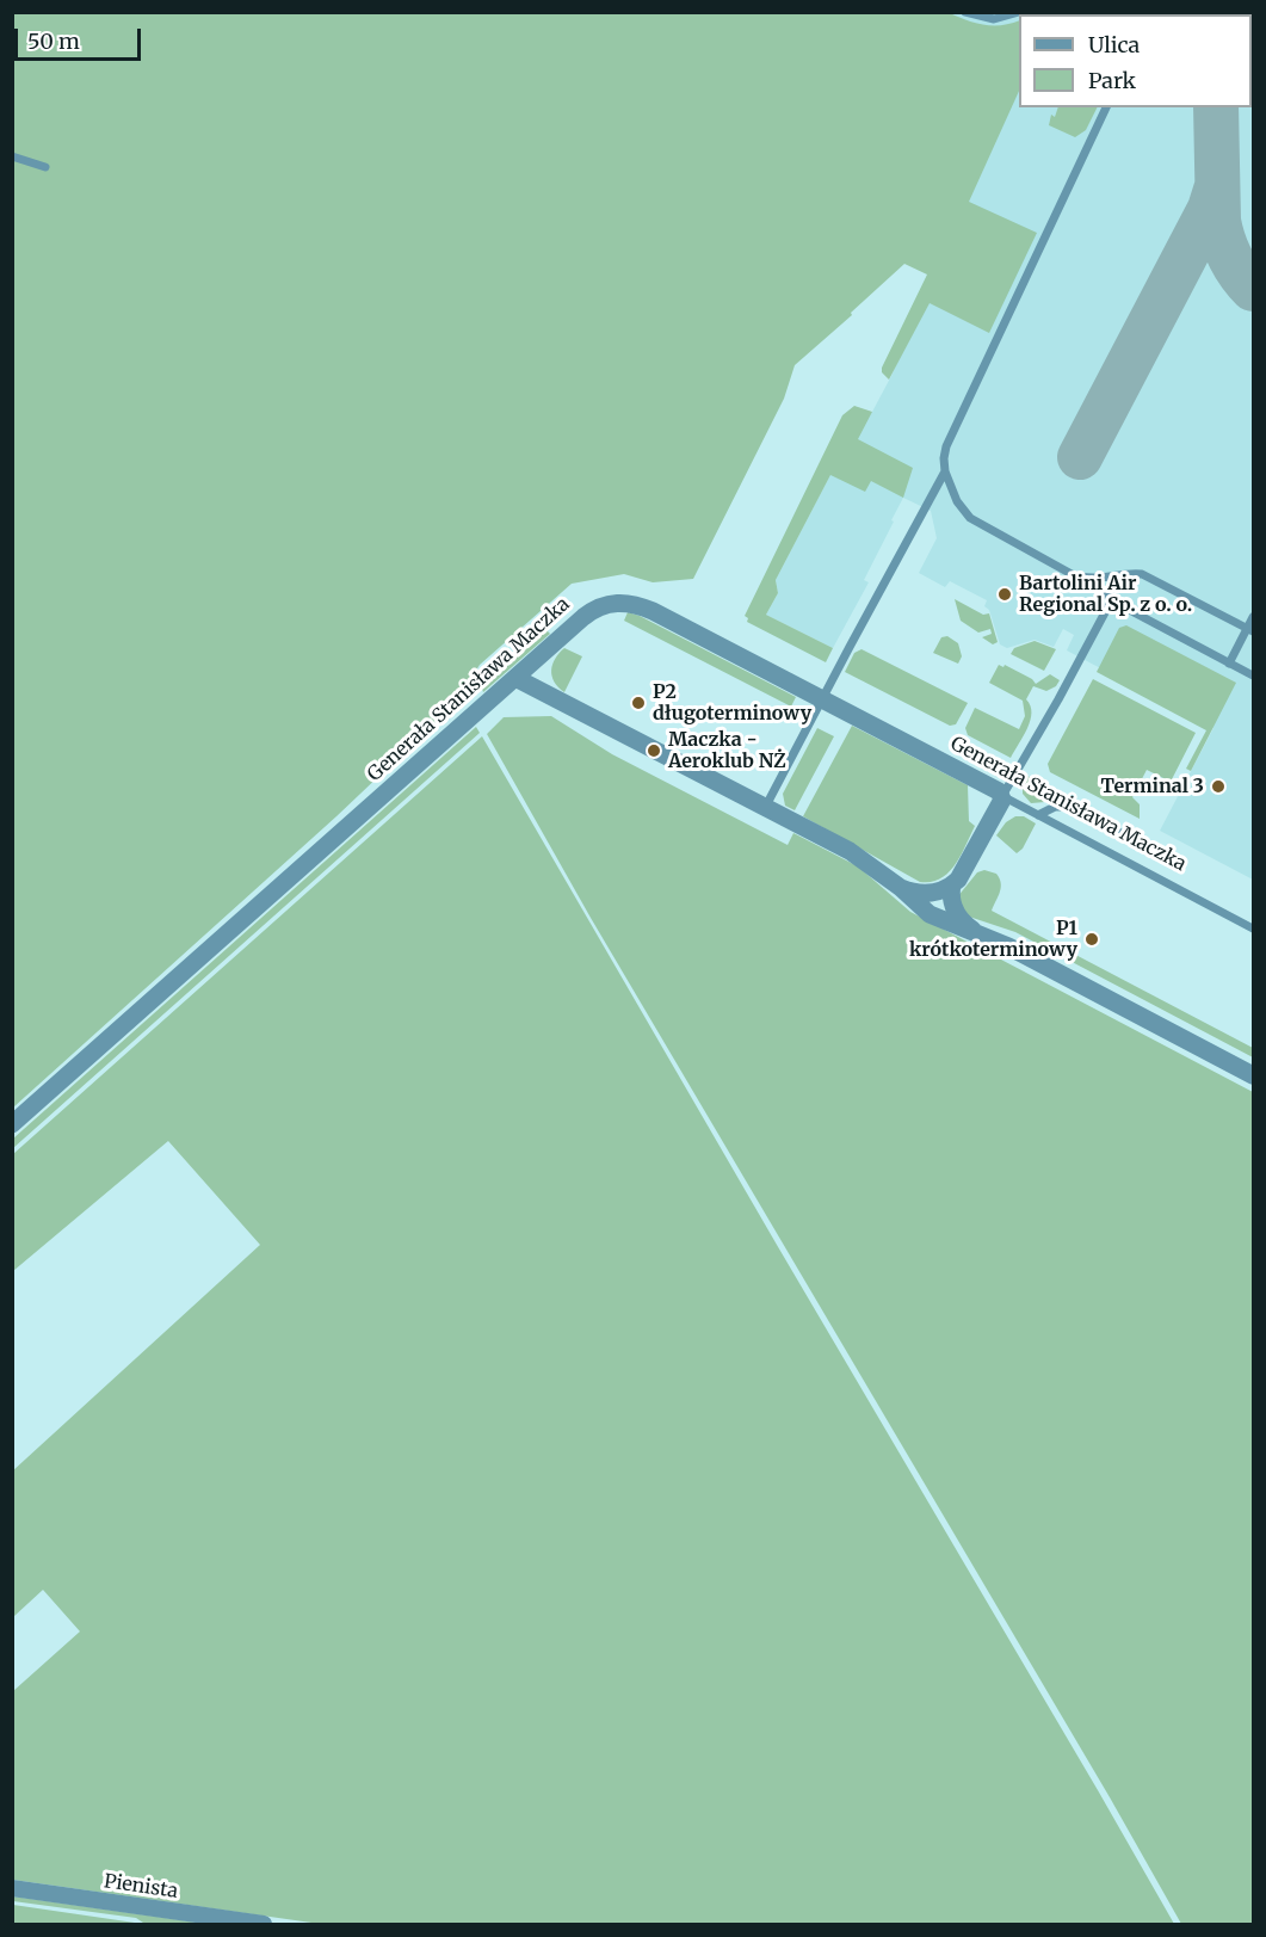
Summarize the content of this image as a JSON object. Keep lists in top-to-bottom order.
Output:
{
  "streets": {
    "street": ["Generała Stanisława Maczka", "Pienista"]
  },
  "places": [
    "Bartolini Air Regional Sp. z o. o.",
    "P2 długoterminowy",
    "Maczka - Aeroklub NŻ",
    "Terminal 3",
    "P1 krótkoterminowy"
  ],
  "legend": ["Ulica", "Park"],
  "scale_bar": "50 m"
}
